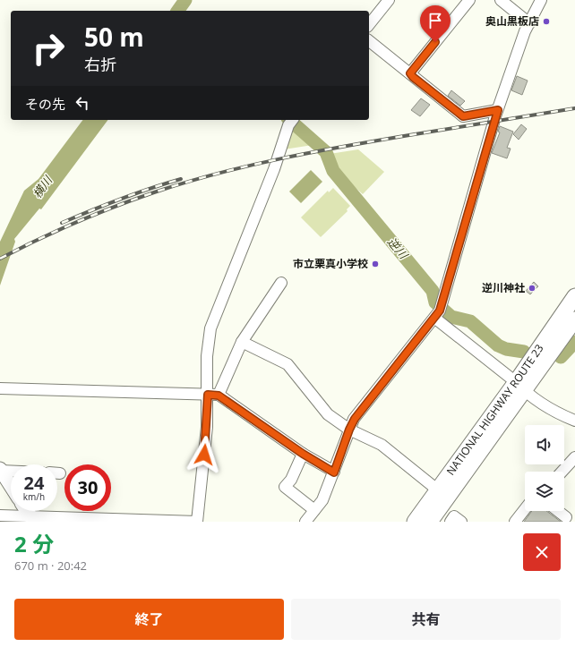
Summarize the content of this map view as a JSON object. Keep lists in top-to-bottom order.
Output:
{
  "streets": {
    "highway": ["NATIONAL HIGHWAY ROUTE 23"]
  },
  "water": ["横川", "逆川"],
  "places": ["奥山黒板店", "市立栗真小学校", "逆川神社"],
  "page": {
    "turn": ["50 m", "右折"],
    "then": "その先",
    "speed": "24 km/h",
    "limit": "30",
    "heading": ["2 分", "670 m · 20:42"],
    "buttons": ["終了", "共有"]
  }
}
